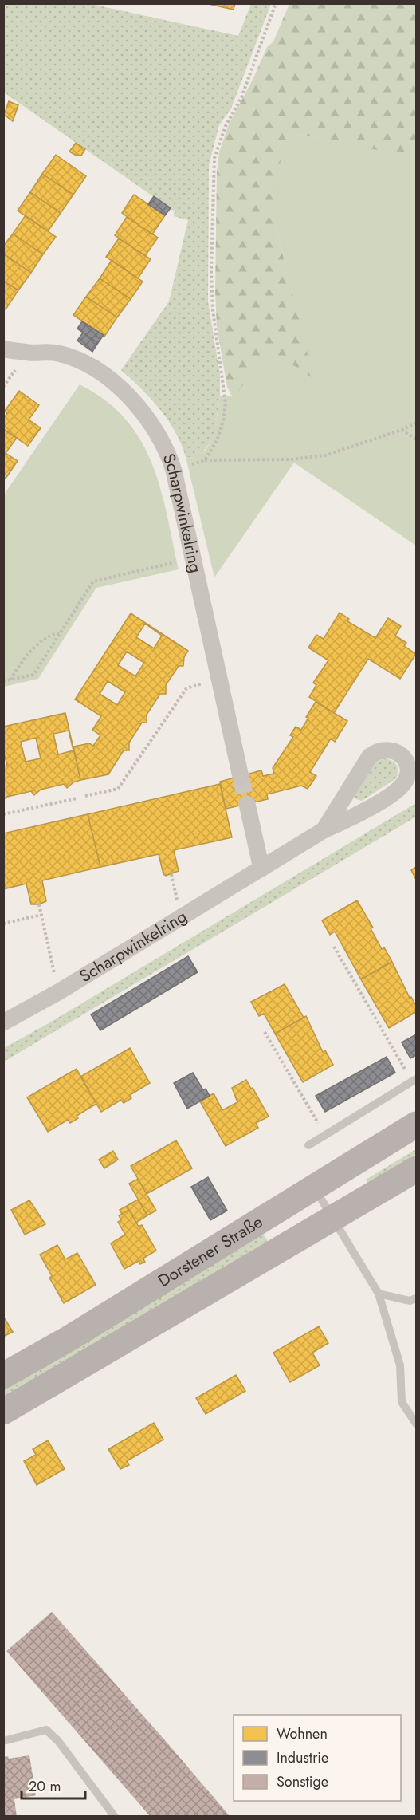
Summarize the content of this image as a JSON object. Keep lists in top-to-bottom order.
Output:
{
  "streets": {
    "main road": ["Dorstener Straße"],
    "street": ["Scharpwinkelring"]
  },
  "legend": ["Wohnen", "Industrie", "Sonstige"],
  "scale_bar": "20 m"
}
